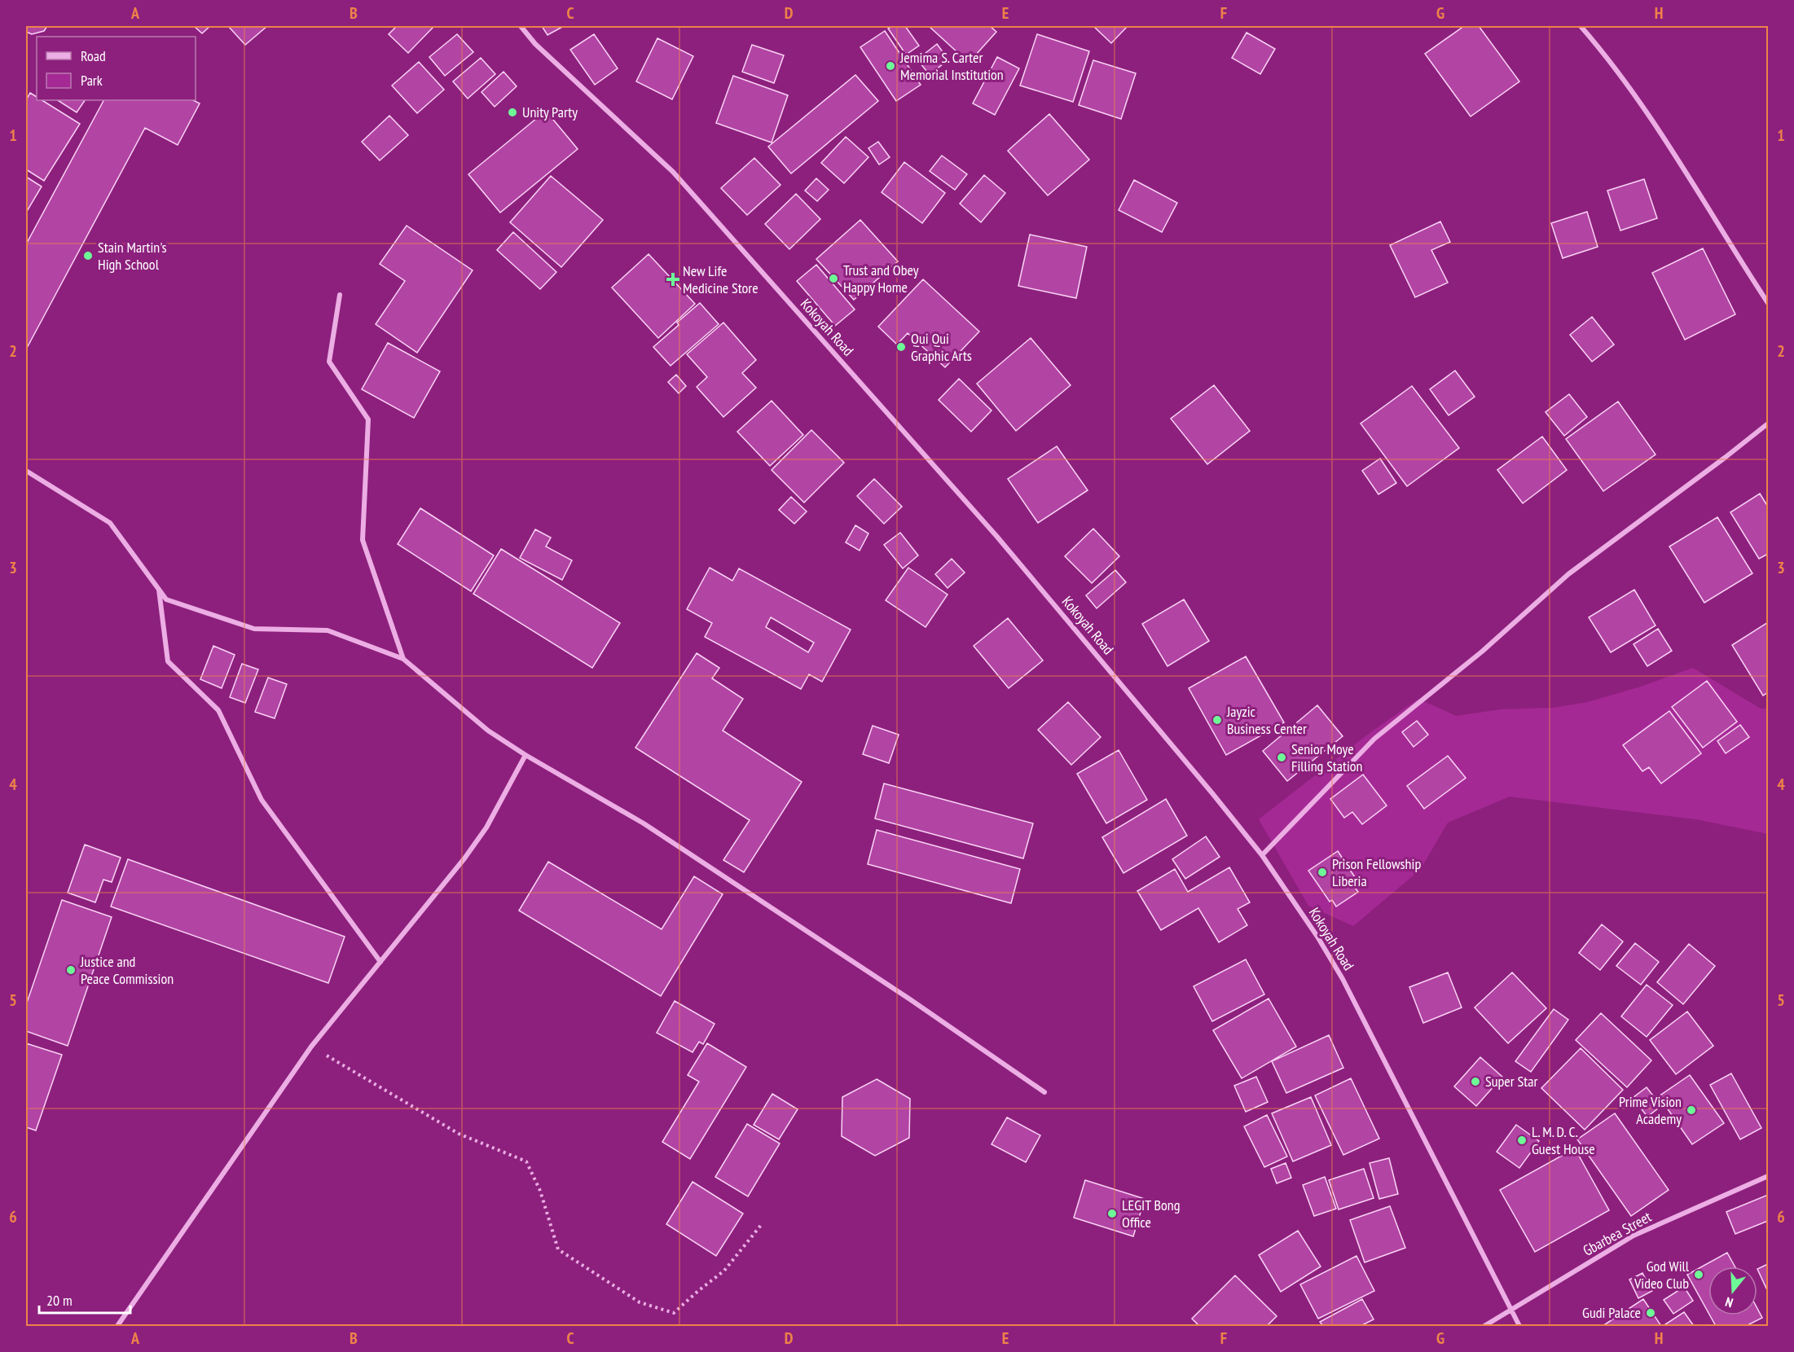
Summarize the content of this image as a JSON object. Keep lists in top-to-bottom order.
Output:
{
  "streets": {
    "street": ["Kokoyah Road", "Gbarbea Street"]
  },
  "crossings": [
    ["Kokoyah Road", "Gbarbea Street"]
  ],
  "places": {
    "other": [
      "Jemima S. Carter Memorial Institution",
      "Unity Party",
      "Stain Martin's High School",
      "Trust and Obey Happy Home",
      "Qui Qui Graphic Arts",
      "Jayzic Business Center",
      "Senior Moye Filling Station",
      "Prison Fellowship Liberia",
      "Justice and Peace Commission",
      "Super Star",
      "Prime Vision Academy",
      "L. M. D. C. Guest House",
      "LEGIT Bong Office",
      "God Will Video Club",
      "Gudi Palace"
    ],
    "health": ["New Life Medicine Store"]
  },
  "legend": ["Road", "Park"],
  "scale_bar": "20 m",
  "north": "bottom",
  "grid": {
    "columns": [
      "A",
      "B",
      "C",
      "D",
      "E",
      "F",
      "G",
      "H"
    ],
    "rows": [
      "1",
      "2",
      "3",
      "4",
      "5",
      "6"
    ]
  }
}
